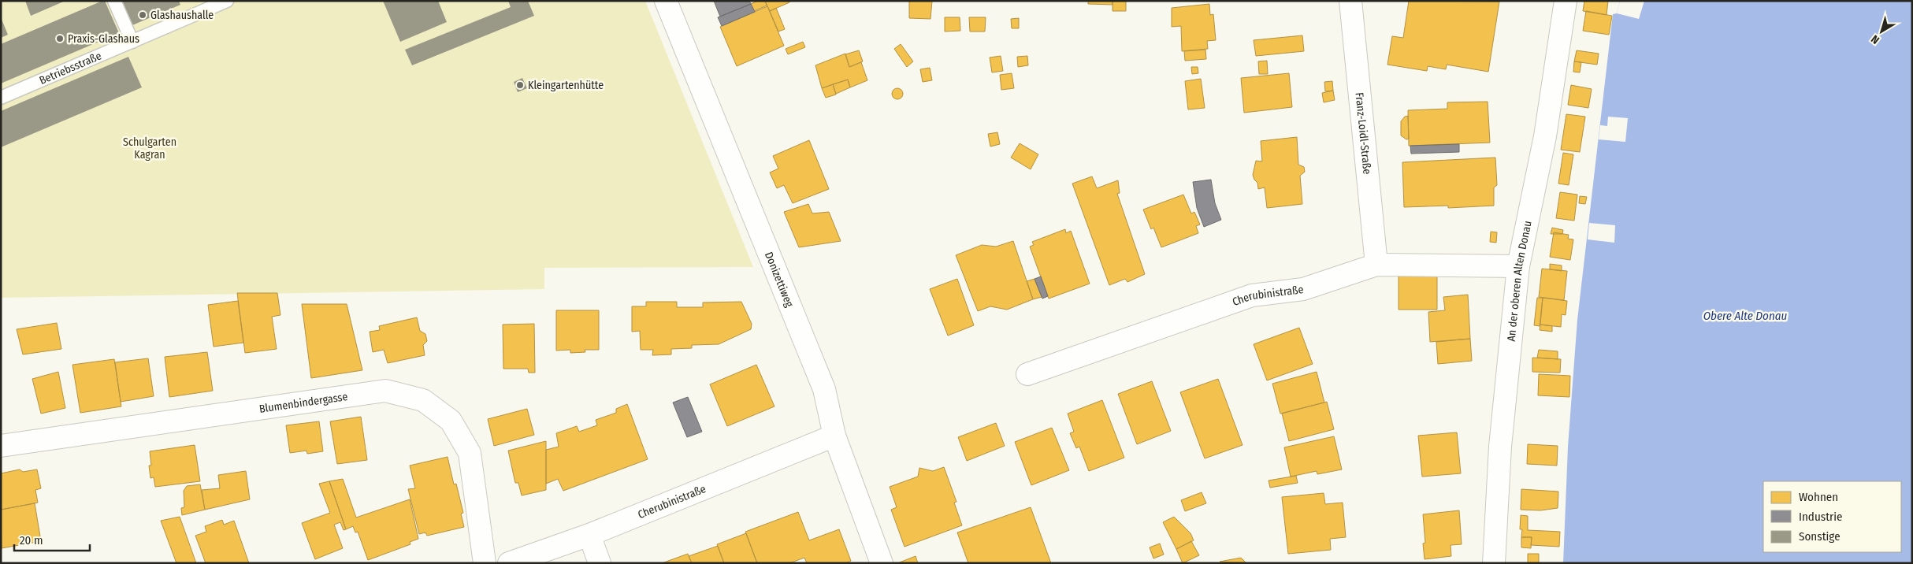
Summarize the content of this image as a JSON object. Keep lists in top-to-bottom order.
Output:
{
  "streets": {
    "street": [
      "Franz-Loidl-Straße",
      "Donizettiweg",
      "An der oberen Alten Donau",
      "Cherubinistraße",
      "Blumenbindergasse"
    ],
    "lane": ["Betriebsstraße"]
  },
  "crossings": [
    ["Franz-Loidl-Straße", "Cherubinistraße"],
    ["Donizettiweg", "Cherubinistraße"],
    ["An der oberen Alten Donau", "Cherubinistraße"]
  ],
  "water": ["Obere Alte Donau"],
  "parks": ["Schulgarten Kagran"],
  "places": ["Glashaushalle", "Praxis-Glashaus", "Kleingartenhütte"],
  "legend": ["Wohnen", "Industrie", "Sonstige"],
  "scale_bar": "20 m",
  "north": "bottom left"
}
